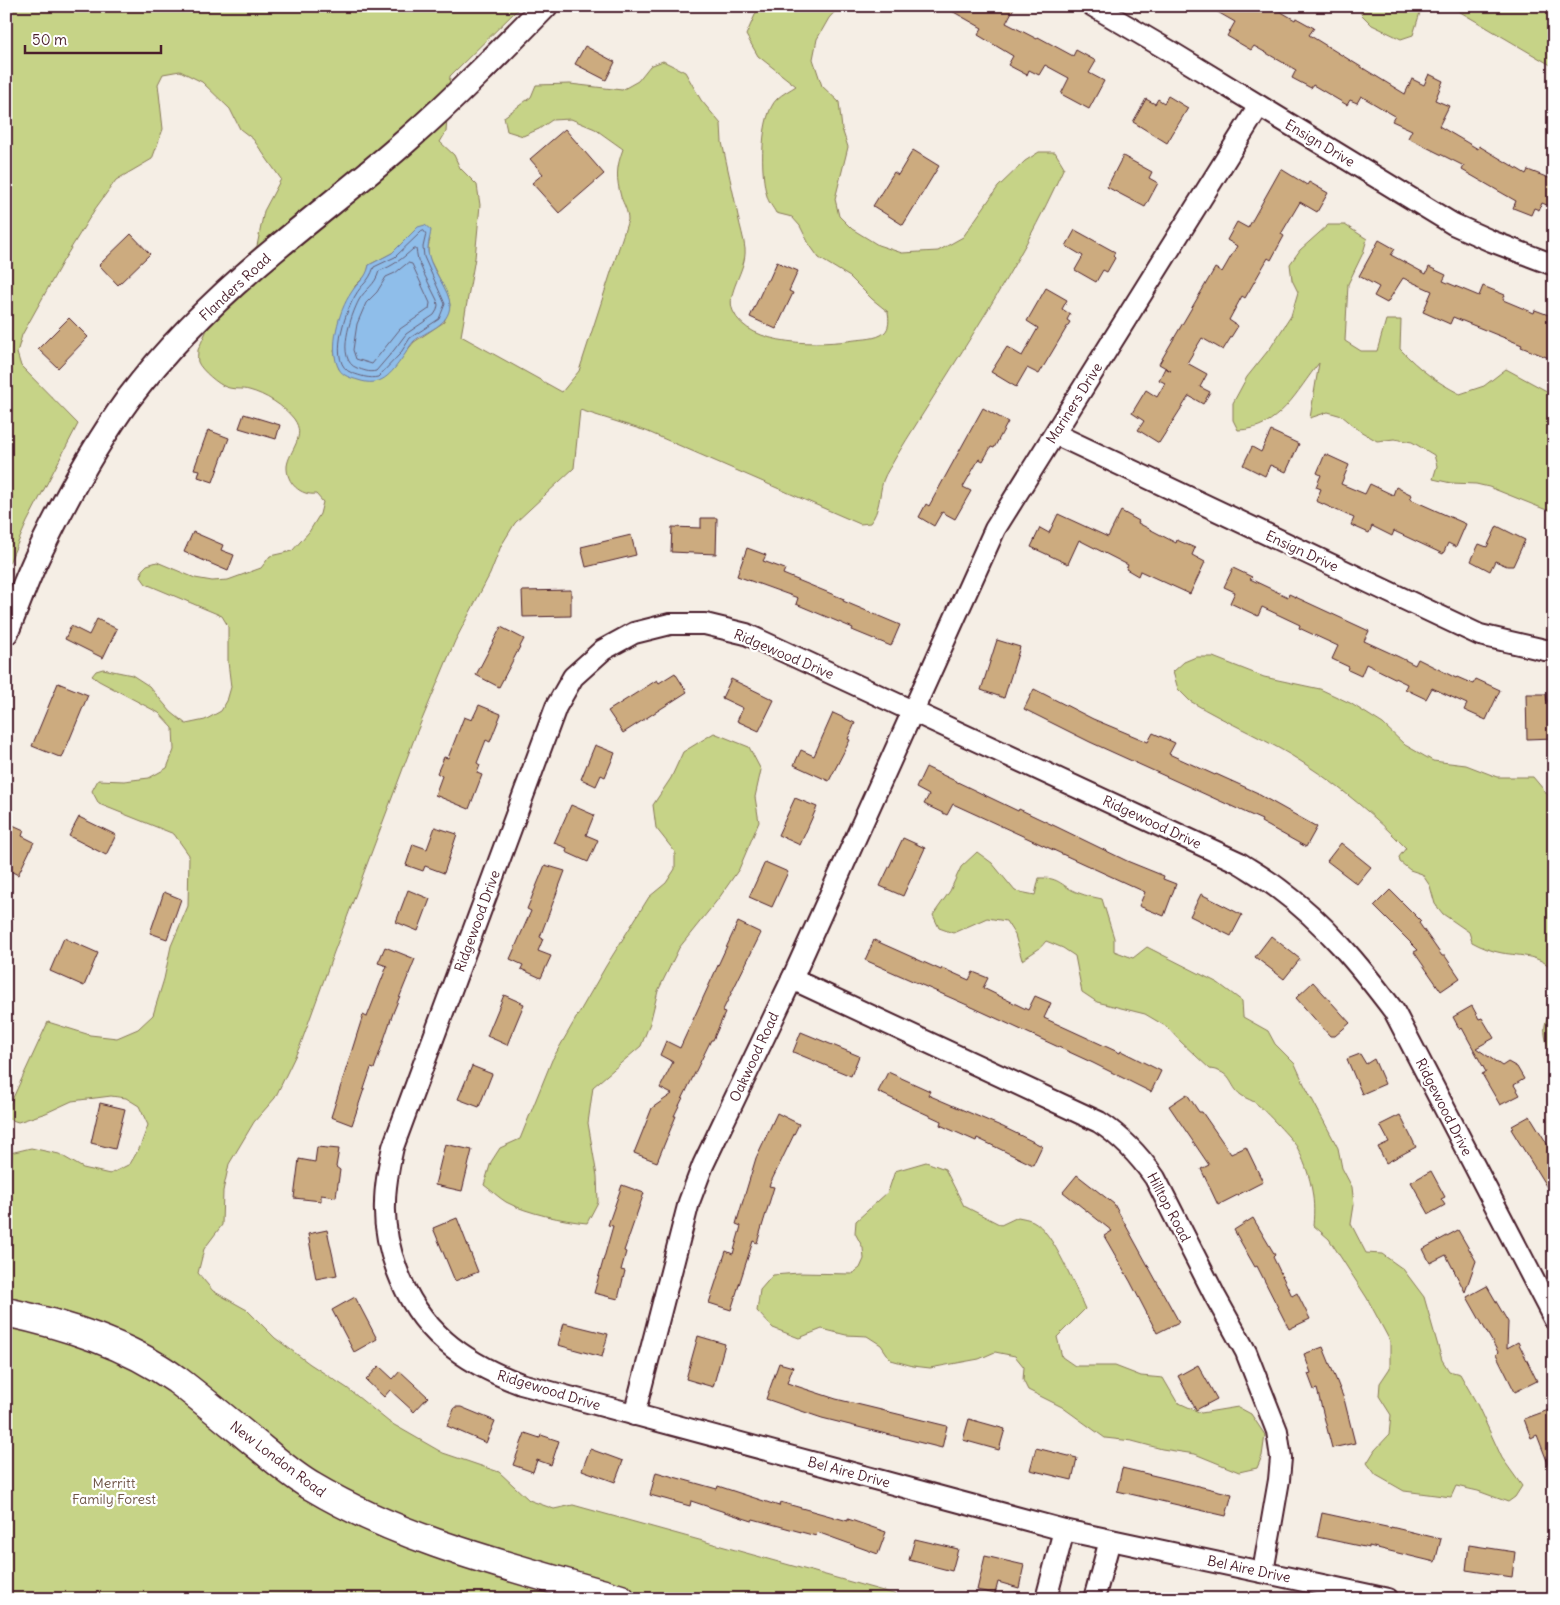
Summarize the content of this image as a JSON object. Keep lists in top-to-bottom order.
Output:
{
  "streets": {
    "main road": ["New London Road"],
    "street": [
      "Ensign Drive",
      "Flanders Road",
      "Mariners Drive",
      "Ridgewood Drive",
      "Oakwood Road",
      "Hilltop Road",
      "Bel Aire Drive"
    ]
  },
  "crossings": [
    ["Ensign Drive", "Mariners Drive"],
    ["Mariners Drive", "Ridgewood Drive"],
    ["Mariners Drive", "Oakwood Road"],
    ["Ridgewood Drive", "Oakwood Road"],
    ["Ridgewood Drive", "Bel Aire Drive"],
    ["Oakwood Road", "Hilltop Road"],
    ["Oakwood Road", "Bel Aire Drive"],
    ["Hilltop Road", "Bel Aire Drive"]
  ],
  "parks": ["Merritt Family Forest"],
  "scale_bar": "50 m"
}
